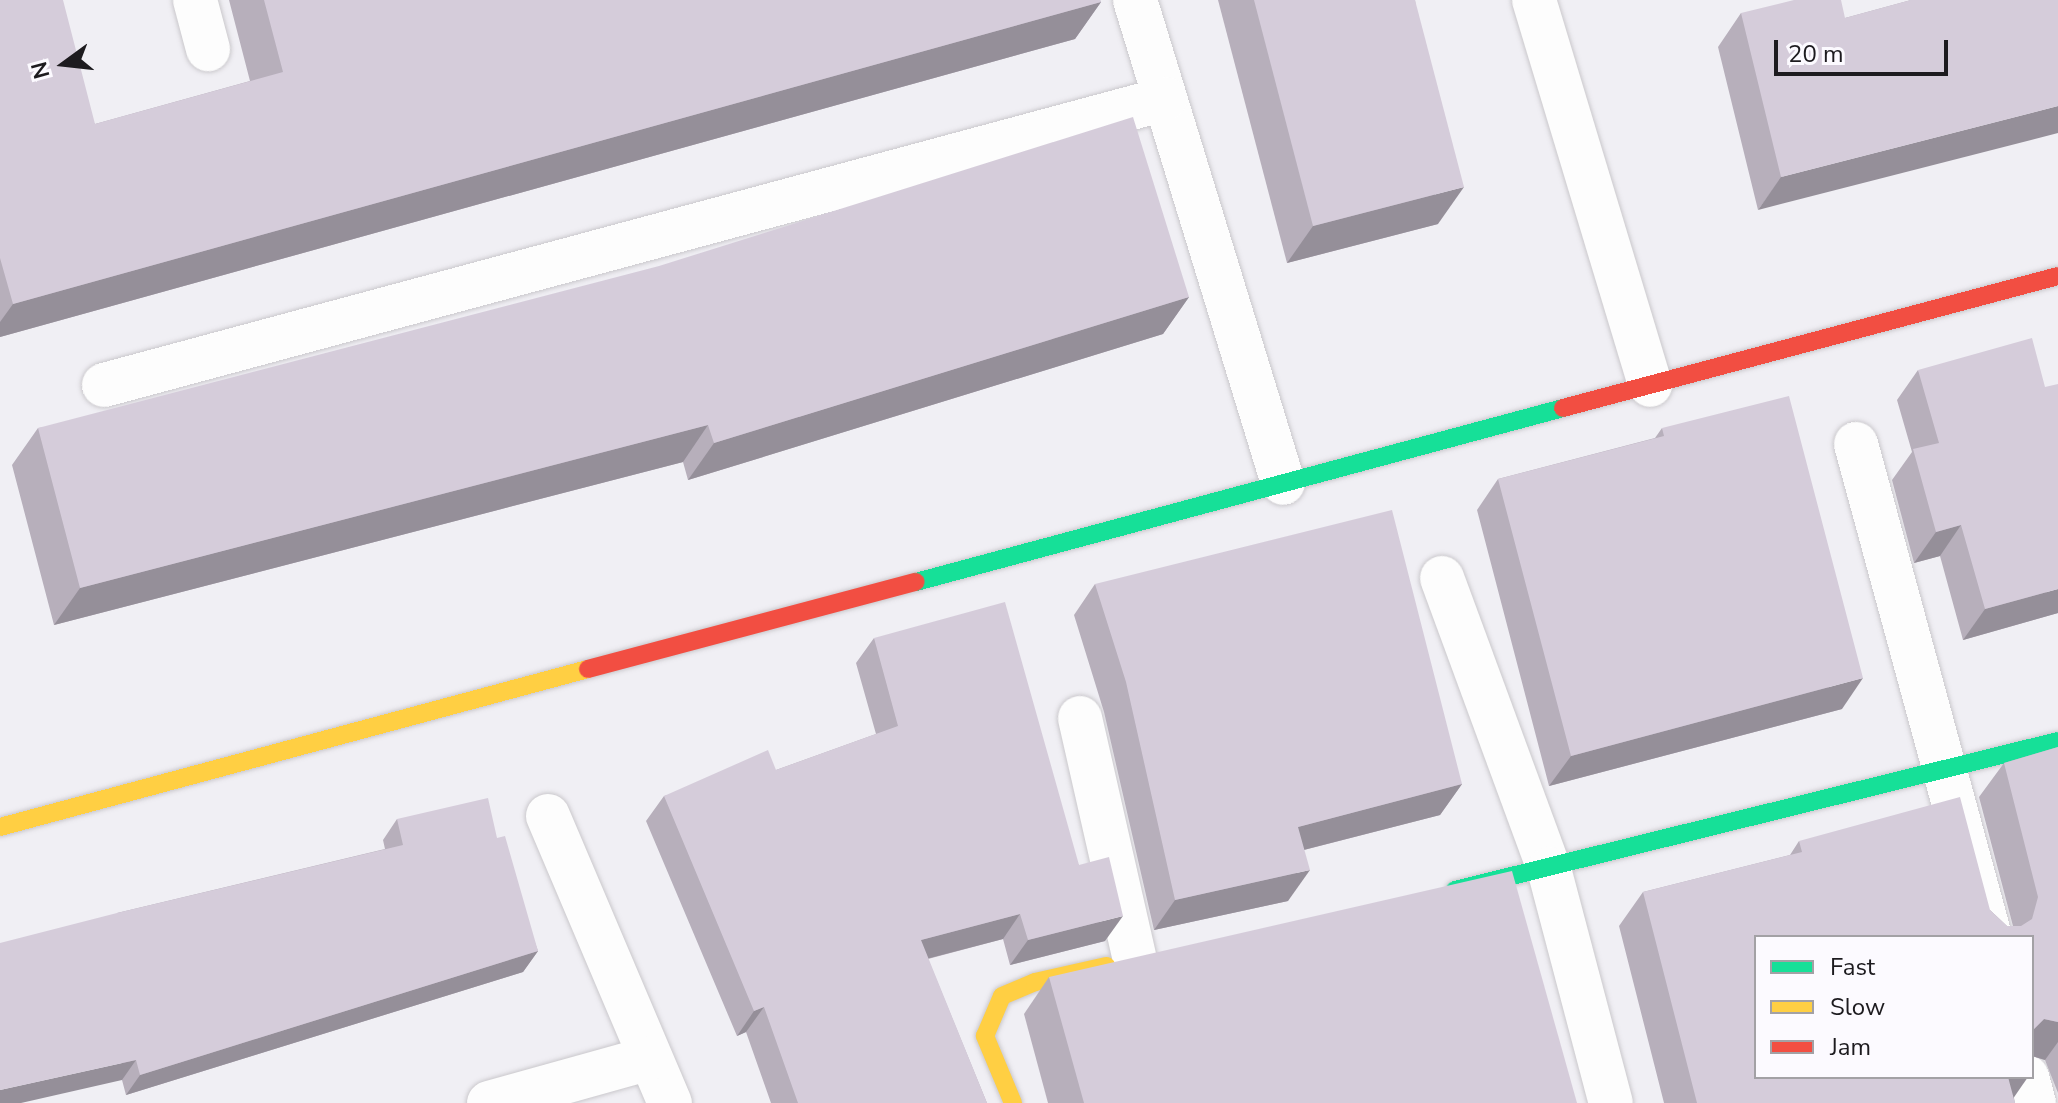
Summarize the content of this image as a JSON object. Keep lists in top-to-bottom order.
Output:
{
  "legend": ["Fast", "Slow", "Jam"],
  "scale_bar": "20 m",
  "north": "left"
}
